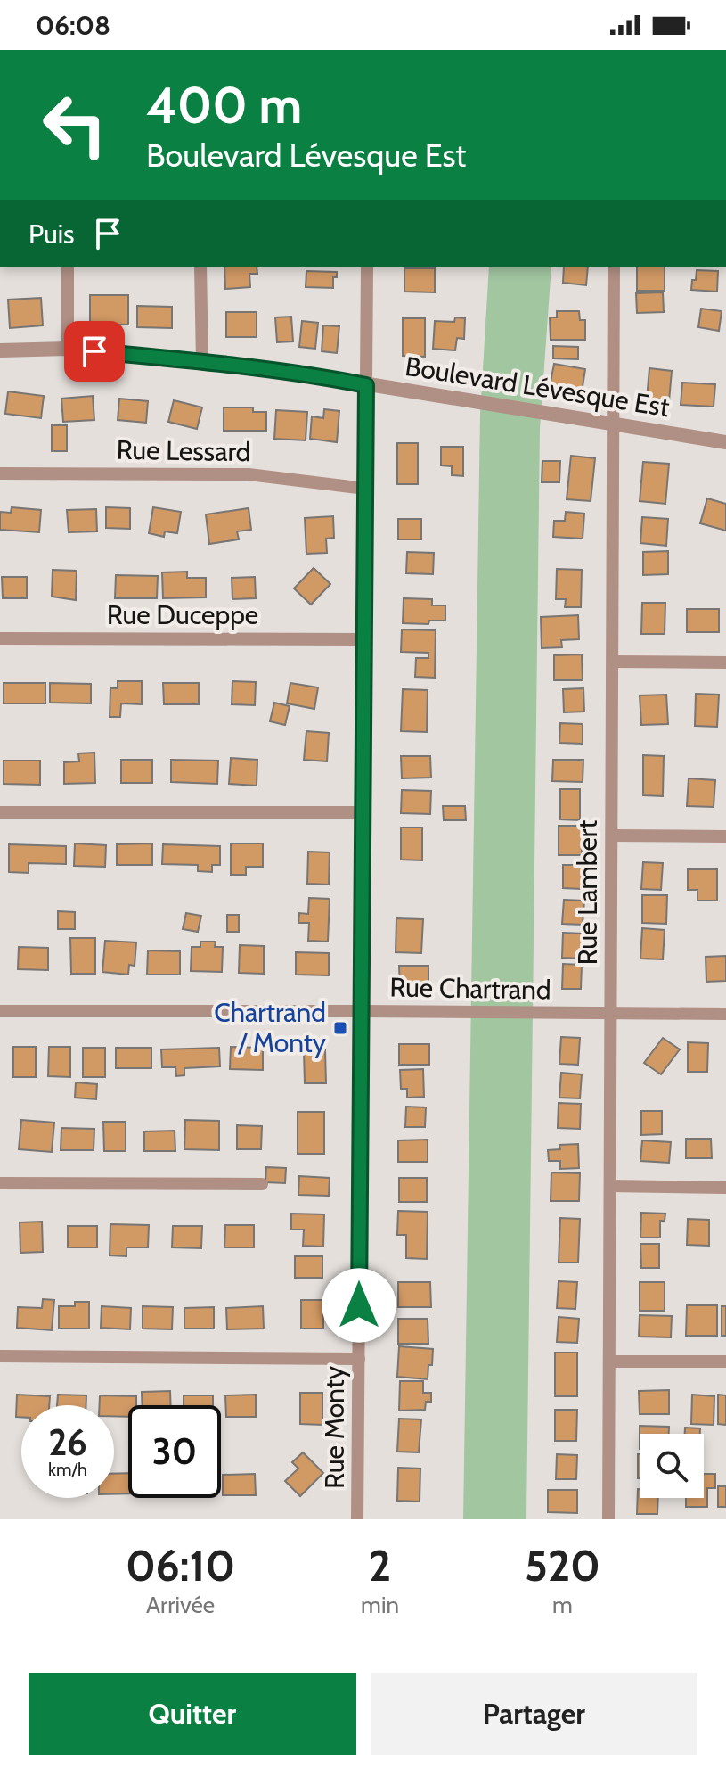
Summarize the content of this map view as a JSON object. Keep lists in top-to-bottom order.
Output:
{
  "streets": {
    "street": [
      "Boulevard Lévesque Est",
      "Rue Lessard",
      "Rue Duceppe",
      "Rue Lambert",
      "Rue Chartrand",
      "Rue Monty"
    ]
  },
  "crossings": [
    ["Boulevard Lévesque Est", "Rue Lambert"],
    ["Boulevard Lévesque Est", "Rue Monty"],
    ["Rue Lessard", "Rue Monty"],
    ["Rue Duceppe", "Rue Monty"],
    ["Rue Lambert", "Rue Chartrand"],
    ["Rue Chartrand", "Rue Monty"]
  ],
  "places": {
    "transit": ["Chartrand / Monty"]
  },
  "page": {
    "status": "06:08",
    "turn": ["400 m", "Boulevard Lévesque Est"],
    "then": "Puis",
    "speed": "26 km/h",
    "limit": "30",
    "eta": [
      "06:10",
      "Arrivée",
      "2",
      "min",
      "520",
      "m"
    ],
    "buttons": ["Quitter", "Partager"]
  }
}
